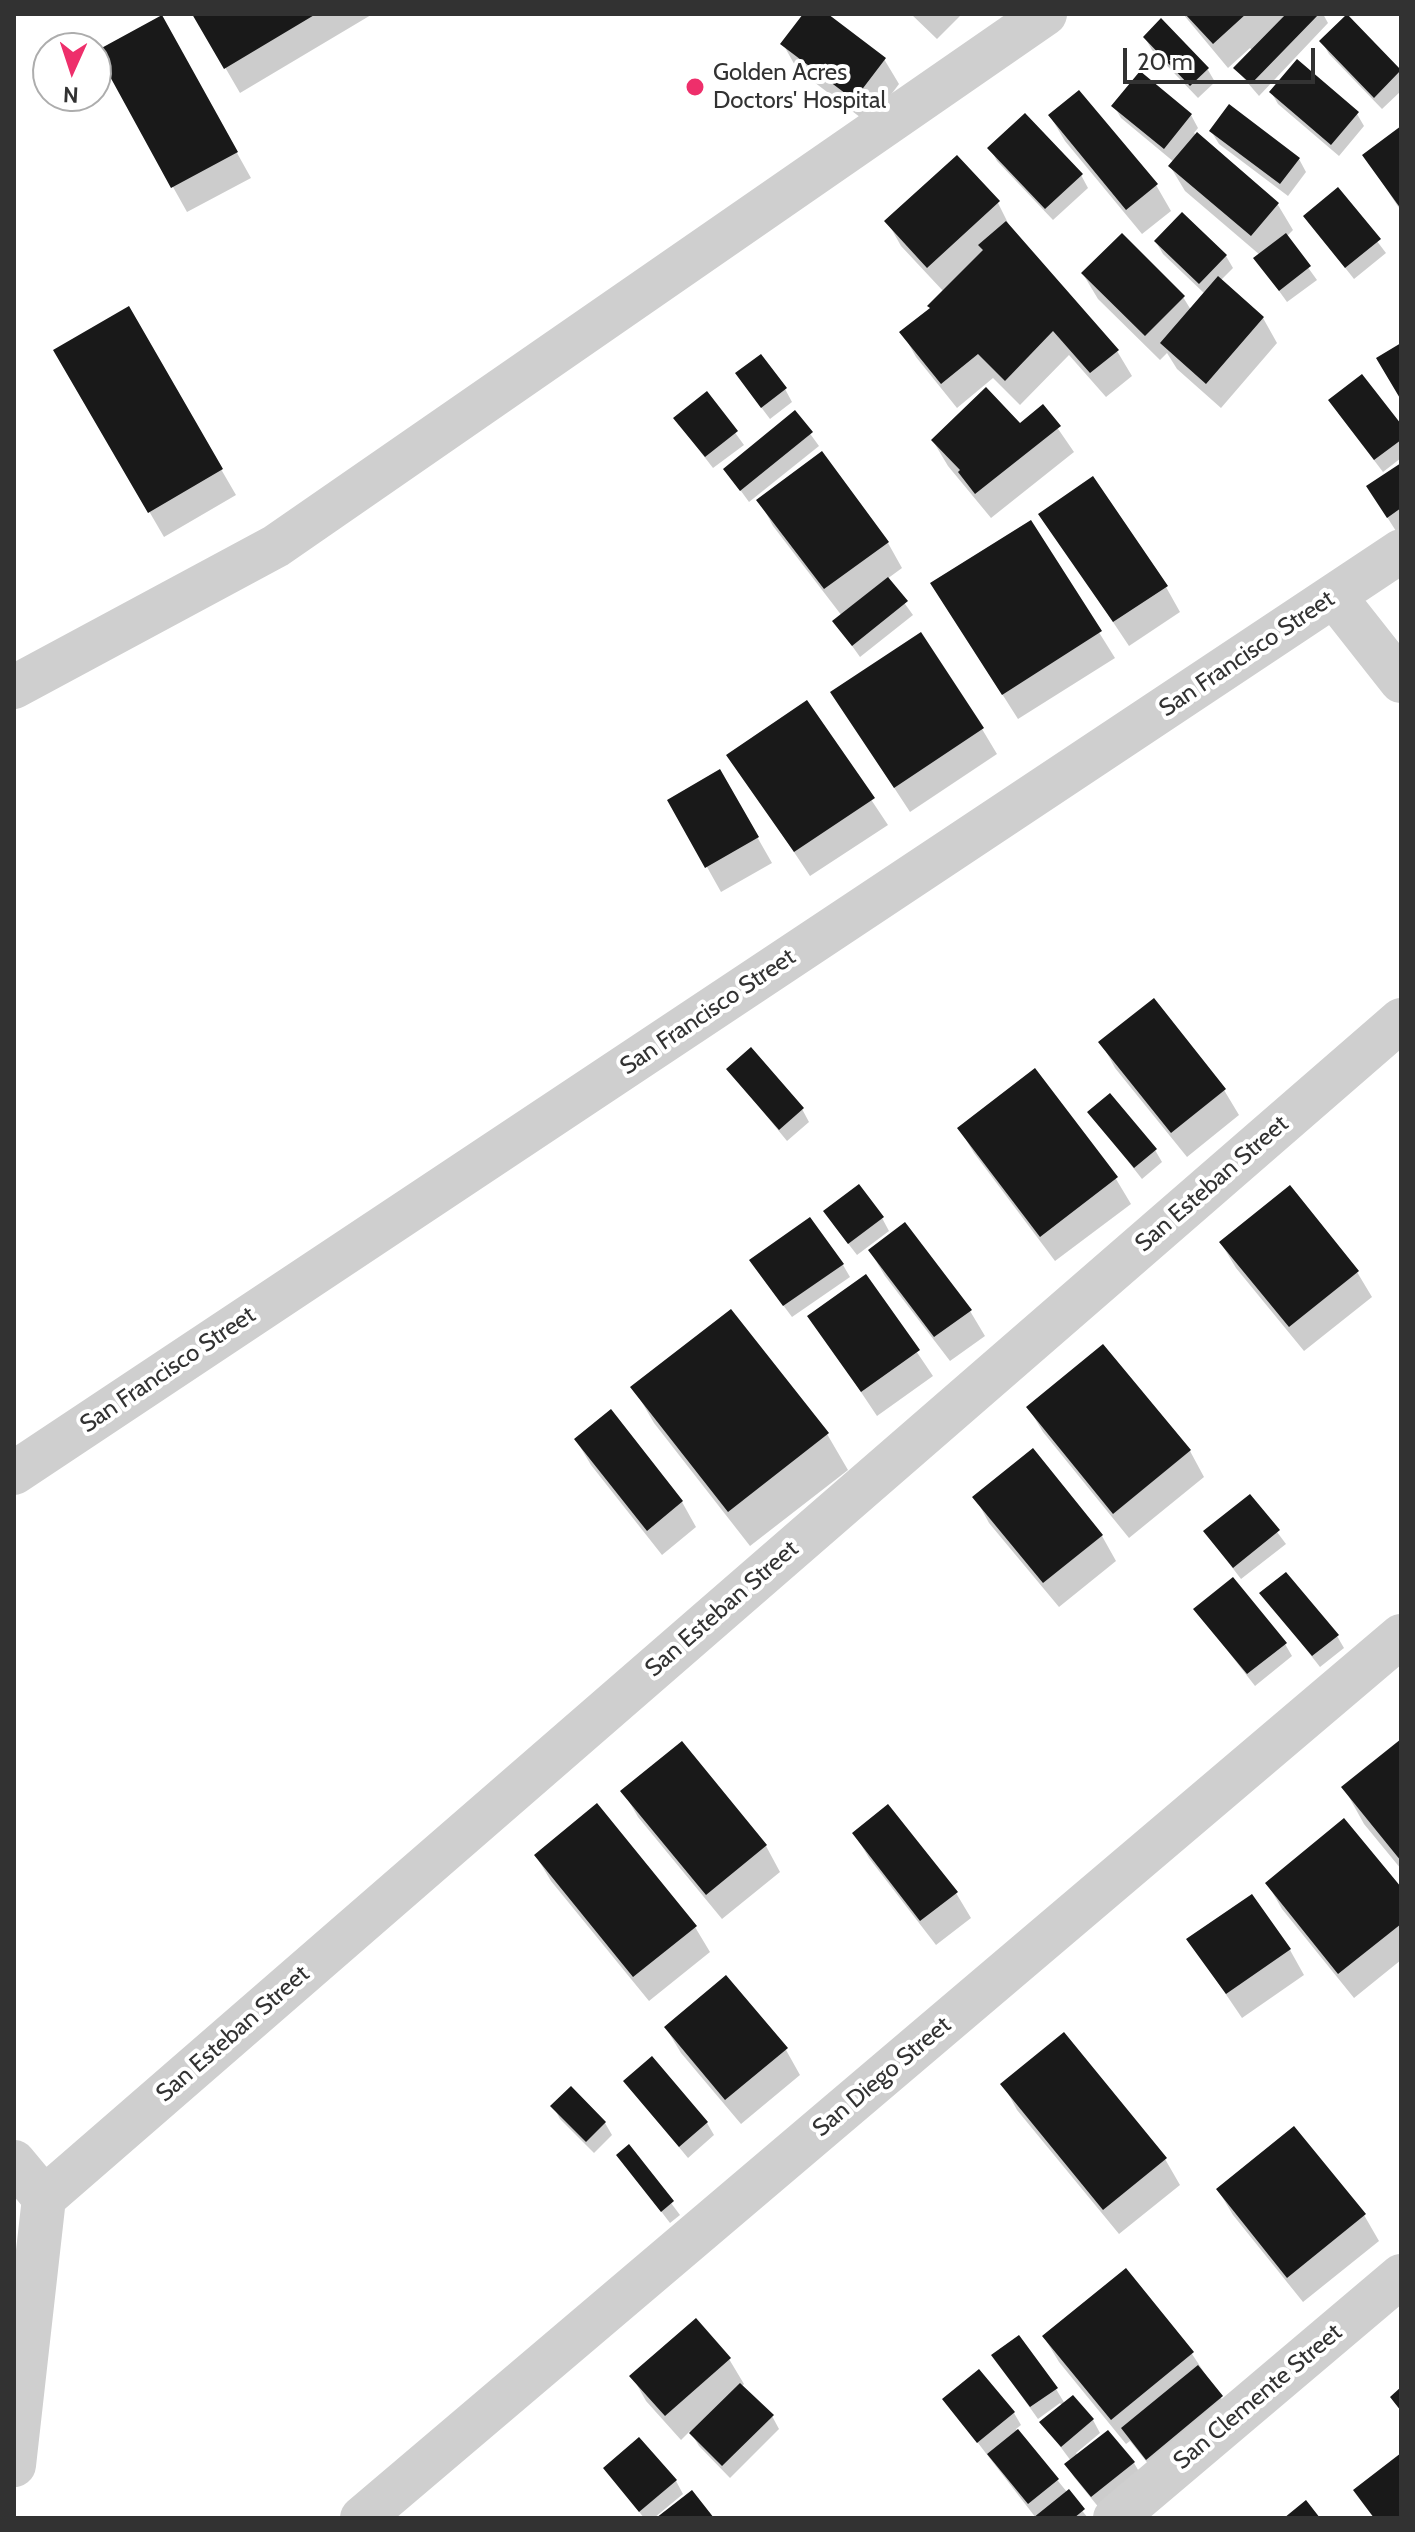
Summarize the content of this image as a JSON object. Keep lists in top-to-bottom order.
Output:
{
  "streets": {
    "street": [
      "San Francisco Street",
      "San Esteban Street",
      "San Diego Street",
      "San Clemente Street"
    ]
  },
  "places": ["Golden Acres Doctors' Hospital"],
  "scale_bar": "20 m",
  "north": "bottom"
}
